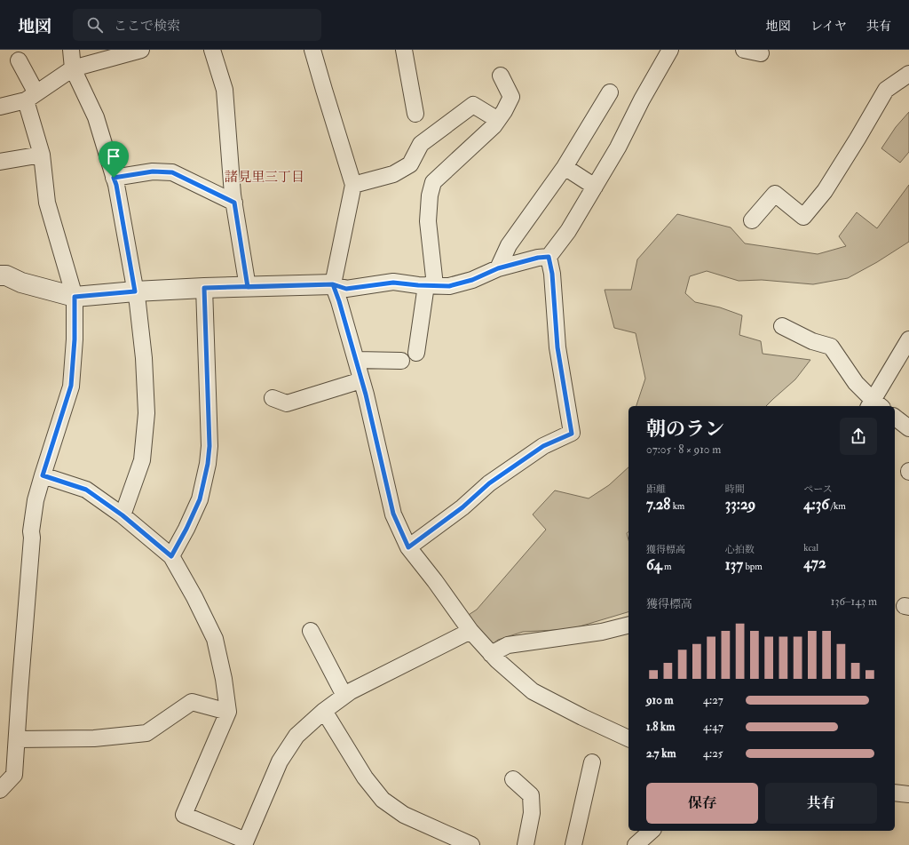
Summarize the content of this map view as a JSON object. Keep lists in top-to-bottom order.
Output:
{
  "districts": ["諸見里三丁目"],
  "page": {
    "header": "地図",
    "search": "ここで検索",
    "nav": ["地図", "レイヤ", "共有"],
    "heading": ["朝のラン", "07:05 · 8 × 910 m"],
    "stats": [
      ["距離", "7.28 km"],
      ["時間", "33:29"],
      ["ペース", "4:36 /km"],
      ["獲得標高", "64 m"],
      ["心拍数", "137 bpm"],
      ["kcal", "472"]
    ],
    "chart": ["獲得標高", "136–143 m"],
    "list": [
      {
        "name": "910 m",
        "note": "4:27"
      },
      {
        "name": "1.8 km",
        "note": "4:47"
      },
      {
        "name": "2.7 km",
        "note": "4:25"
      }
    ],
    "buttons": ["保存", "共有"]
  }
}
